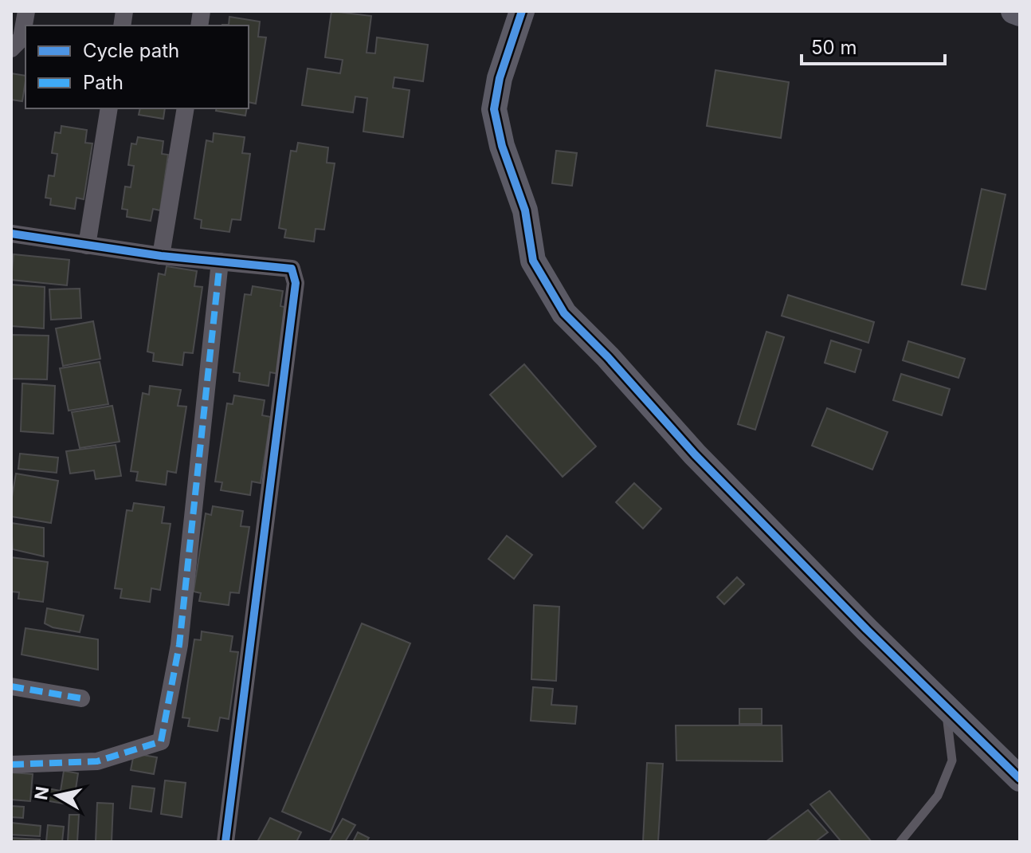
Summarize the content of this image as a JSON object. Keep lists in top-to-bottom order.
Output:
{
  "legend": ["Cycle path", "Path"],
  "scale_bar": "50 m",
  "north": "left"
}
